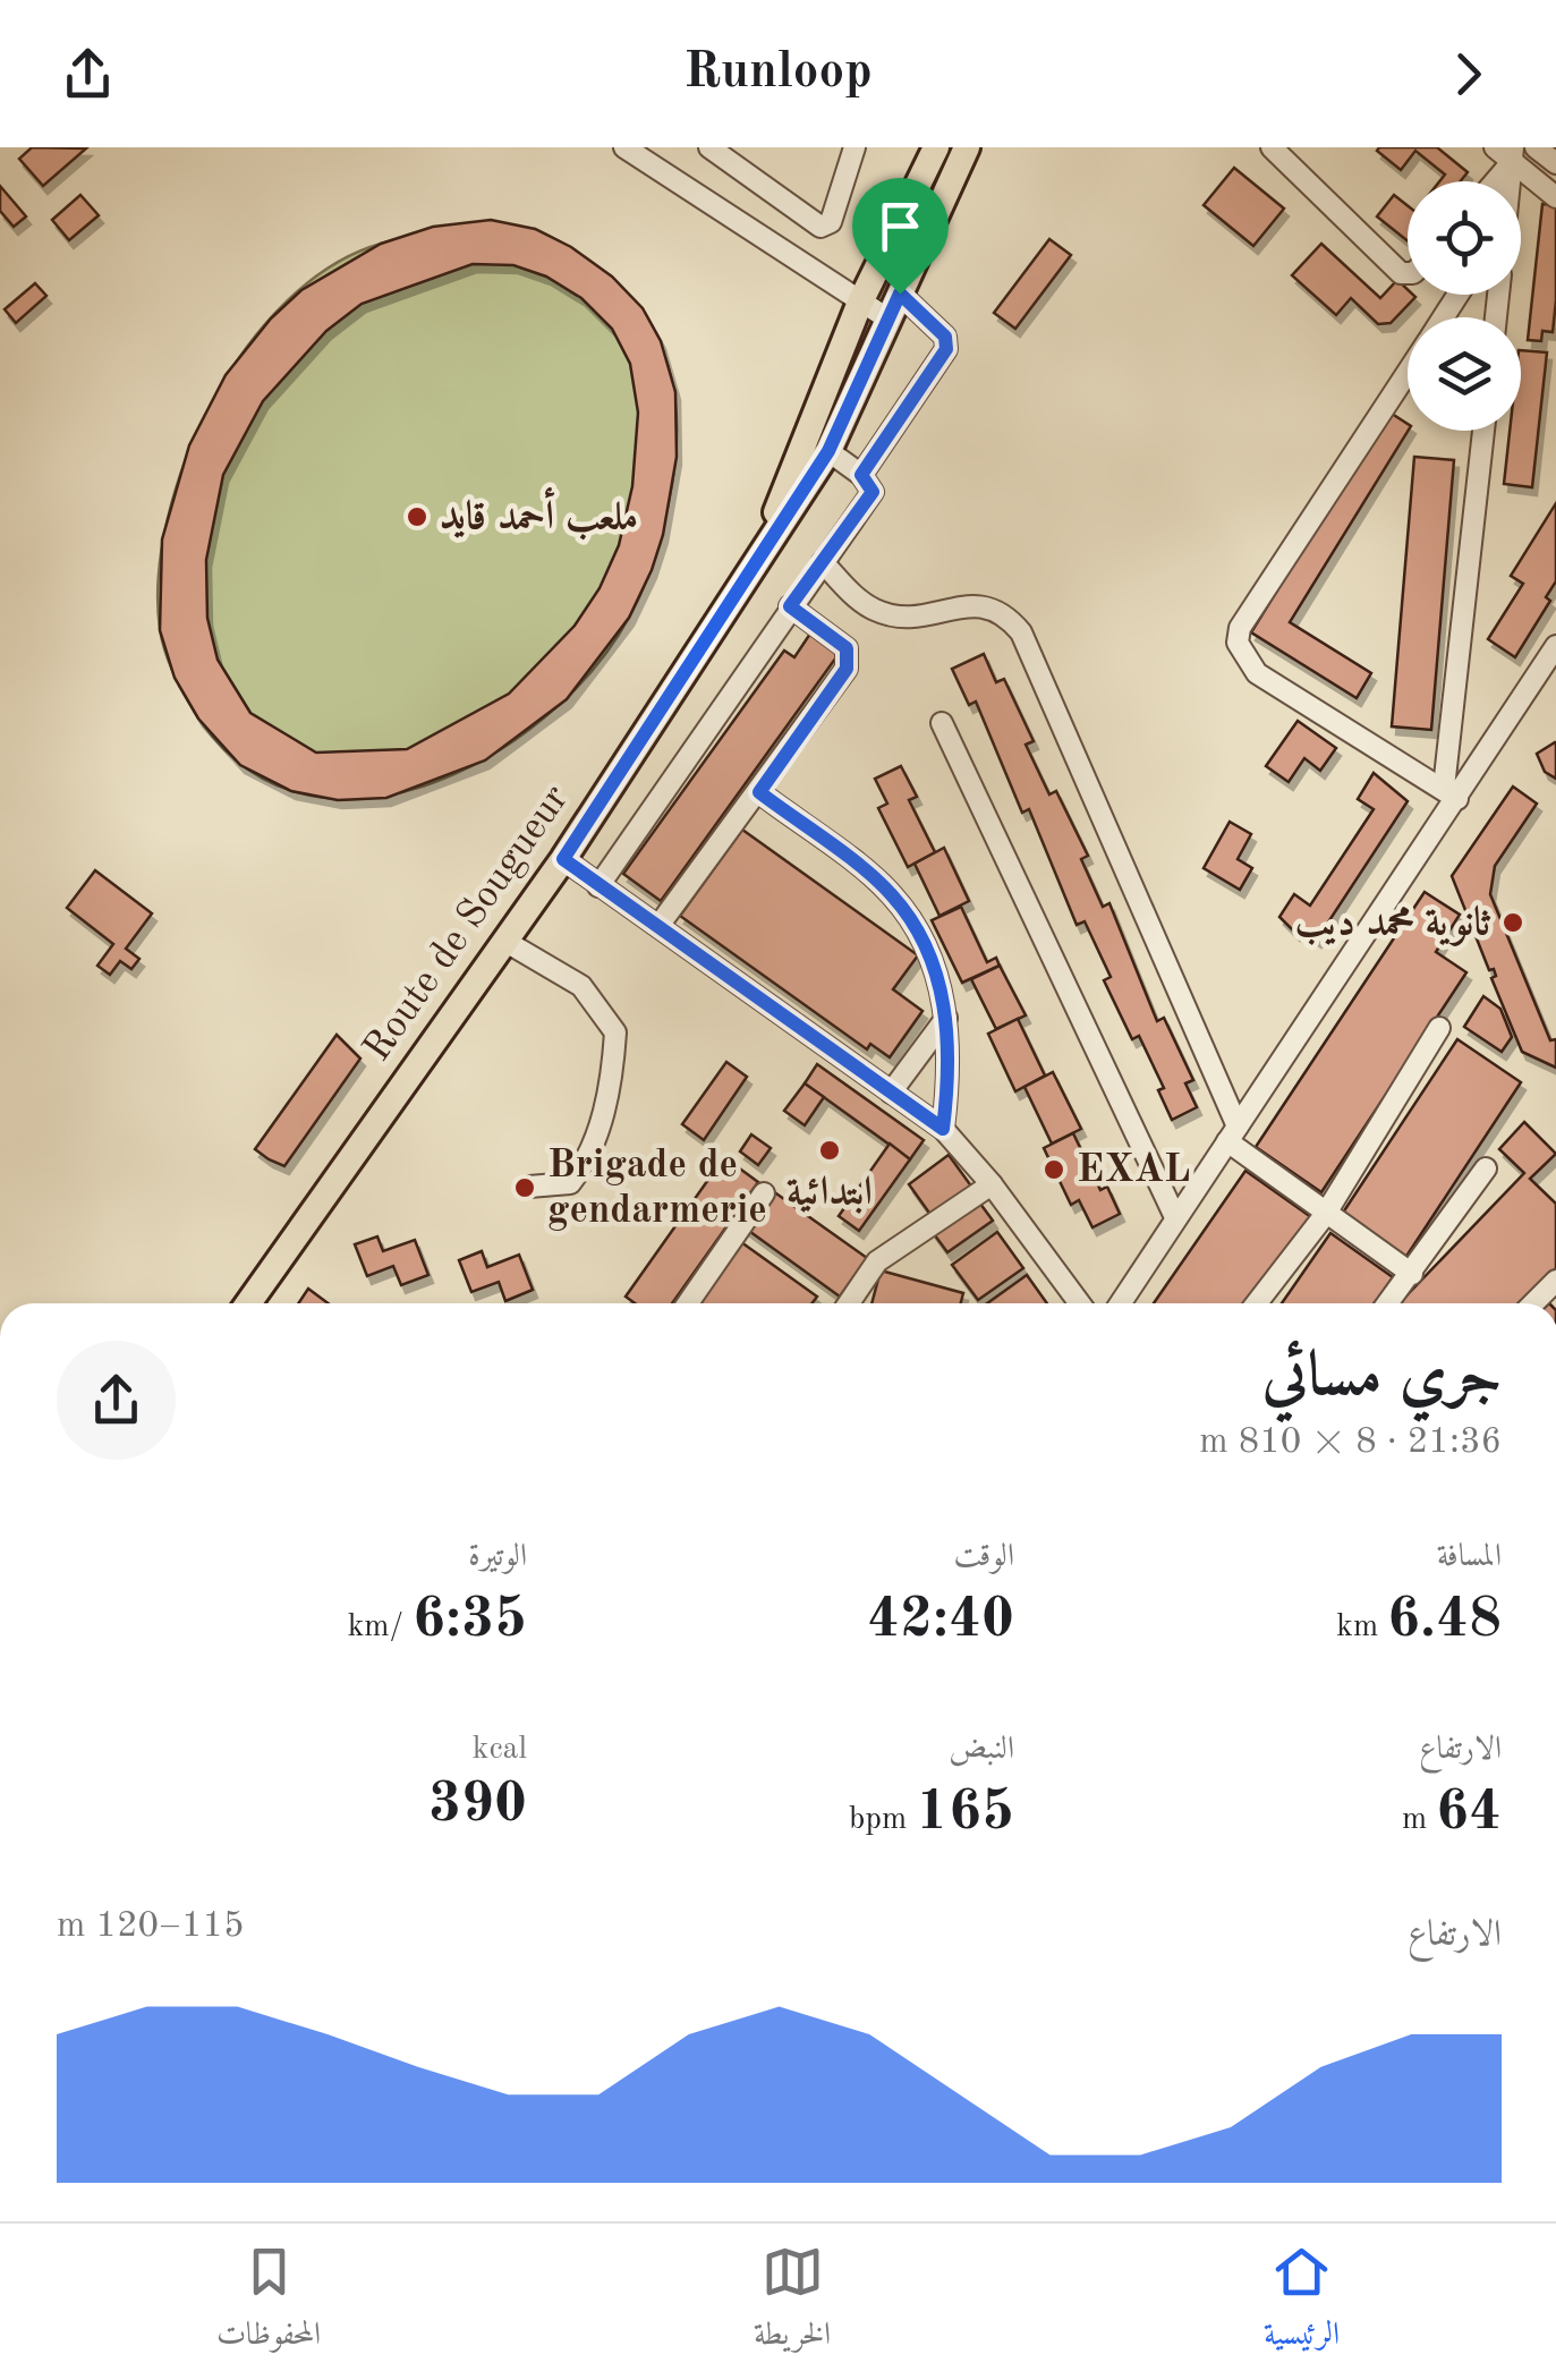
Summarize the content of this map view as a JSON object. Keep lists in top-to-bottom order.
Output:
{
  "streets": {
    "main road": ["Route de Sougueur"]
  },
  "places": [
    "ملعب أحمد قايد",
    "ثانوية محمد ديب",
    "ابتدائية",
    "EXAL",
    "Brigade de gendarmerie"
  ],
  "page": {
    "header": "Runloop",
    "heading": ["جري مسائي", "21:36 · 8 × 810 m"],
    "stats": [
      ["المسافة", "6.48 km"],
      ["الوقت", "42:40"],
      ["الوتيرة", "6:35 /km"],
      ["الارتفاع", "64 m"],
      ["النبض", "165 bpm"],
      ["kcal", "390"]
    ],
    "chart": ["الارتفاع", "115–120 m"],
    "tabs": ["الرئيسية", "الخريطة", "المحفوظات"]
  }
}
